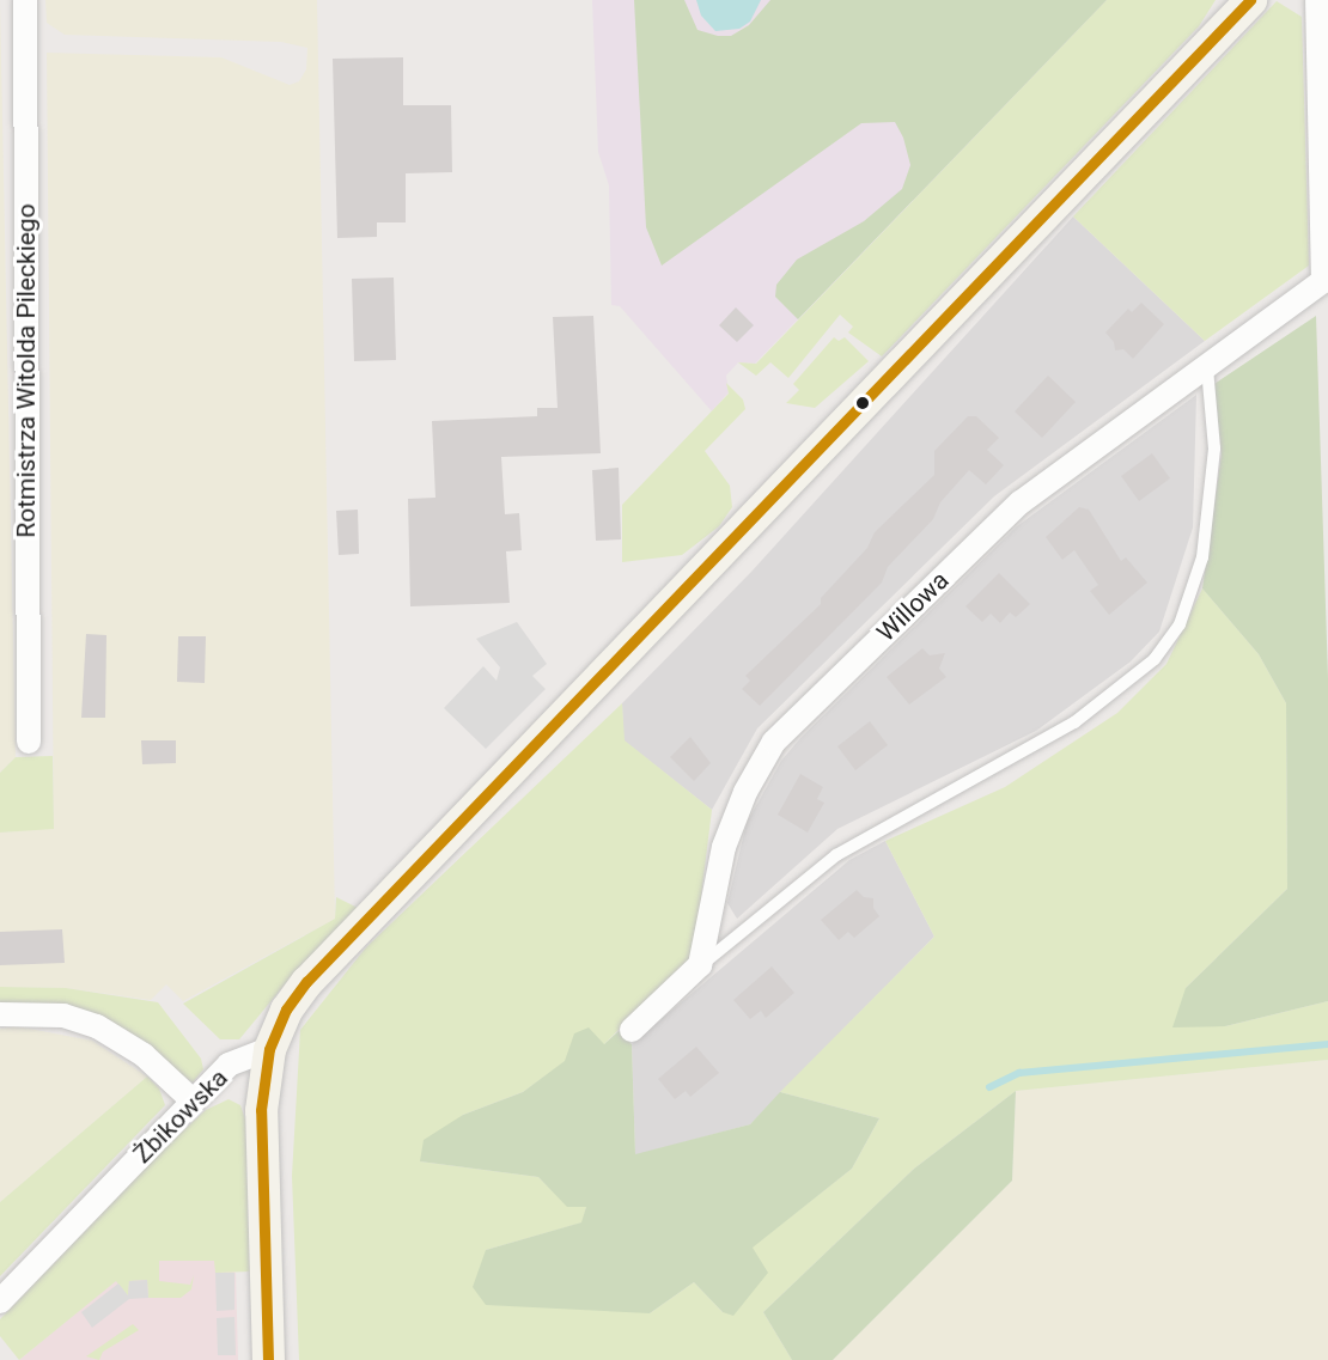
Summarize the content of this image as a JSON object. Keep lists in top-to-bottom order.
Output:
{
  "streets": {
    "street": ["Rotmistrza Witolda Pileckiego", "Willowa", "Żbikowska"]
  }
}
